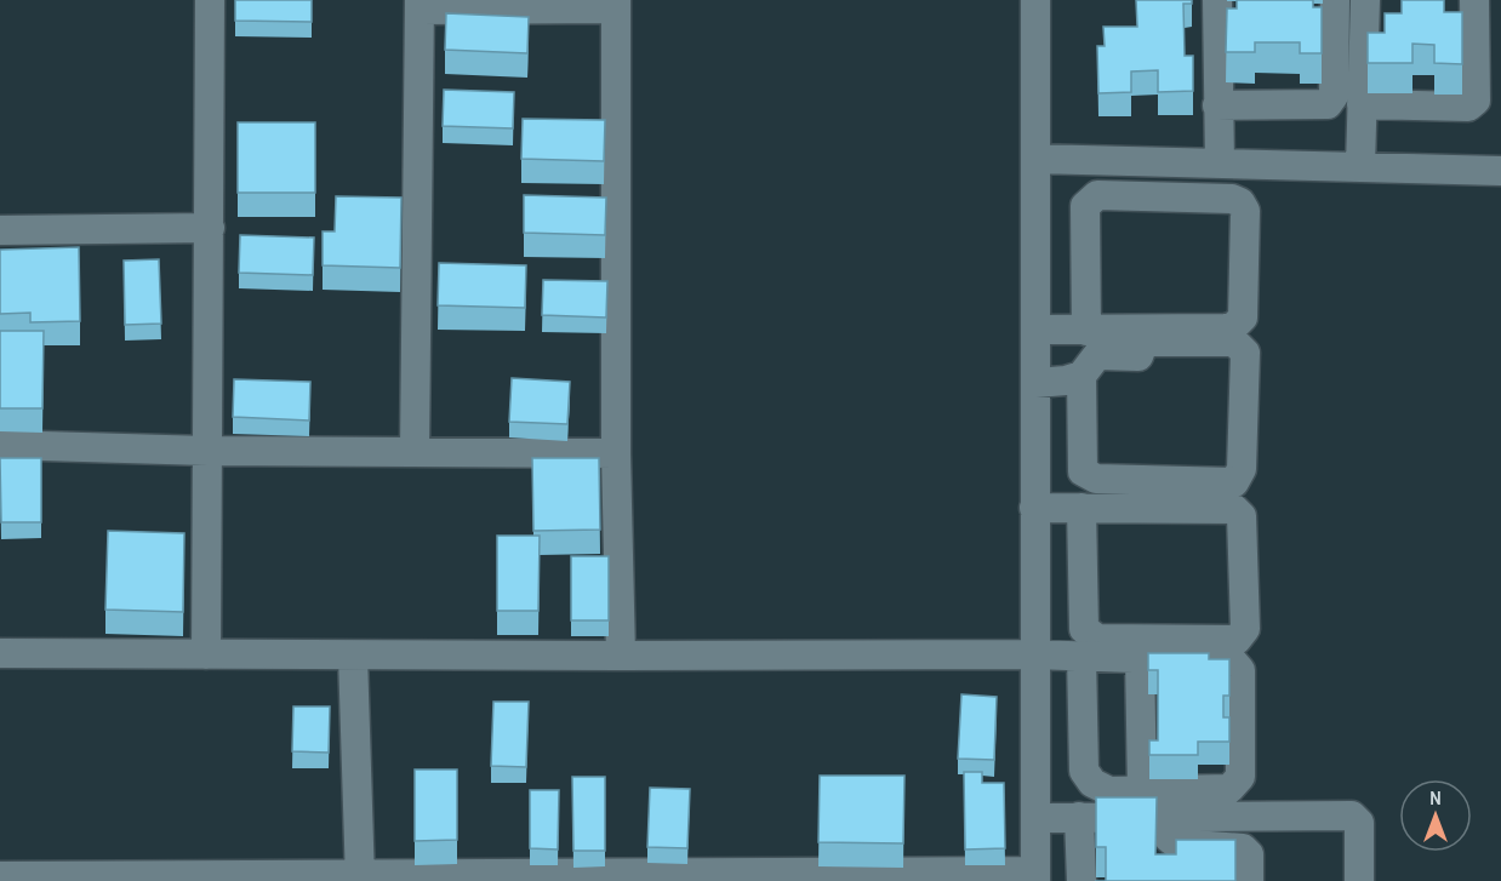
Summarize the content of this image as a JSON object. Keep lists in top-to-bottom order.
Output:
{
  "north": "top"
}
